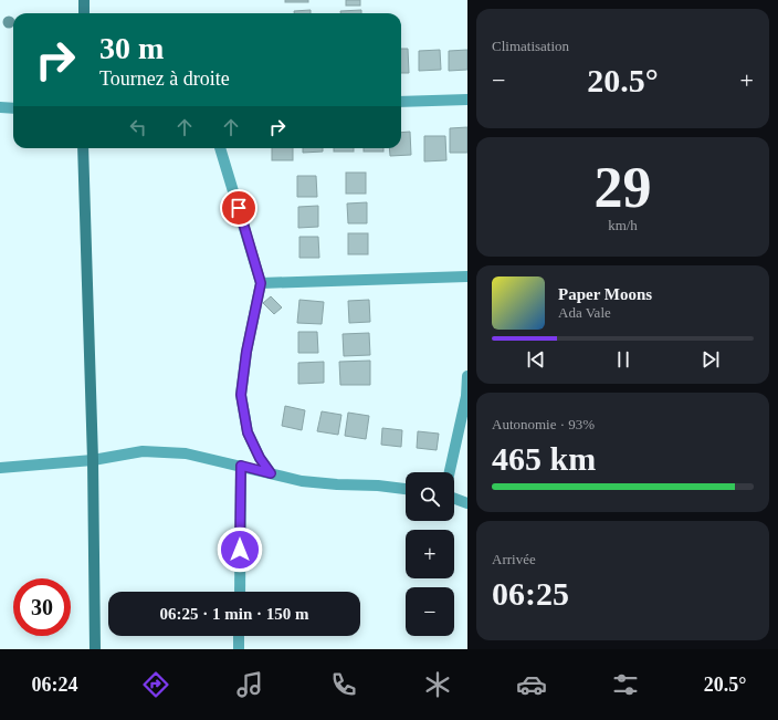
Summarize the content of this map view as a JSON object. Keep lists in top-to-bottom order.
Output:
{
  "page": {
    "tile": [
      "Climatisation",
      ["29", "km/h"],
      ["Autonomie · 93%", "465 km"],
      ["Arrivée", "06:25"]
    ],
    "turn": ["30 m", "Tournez à droite"],
    "heat": ["−", "20.5°", "+"],
    "song": ["Paper Moons", "Ada Vale"],
    "map_buttons": ["+", "−"],
    "limit": "30",
    "trip": "06:25 · 1 min · 150 m",
    "tabs": ["06:24", "20.5°"]
  }
}
